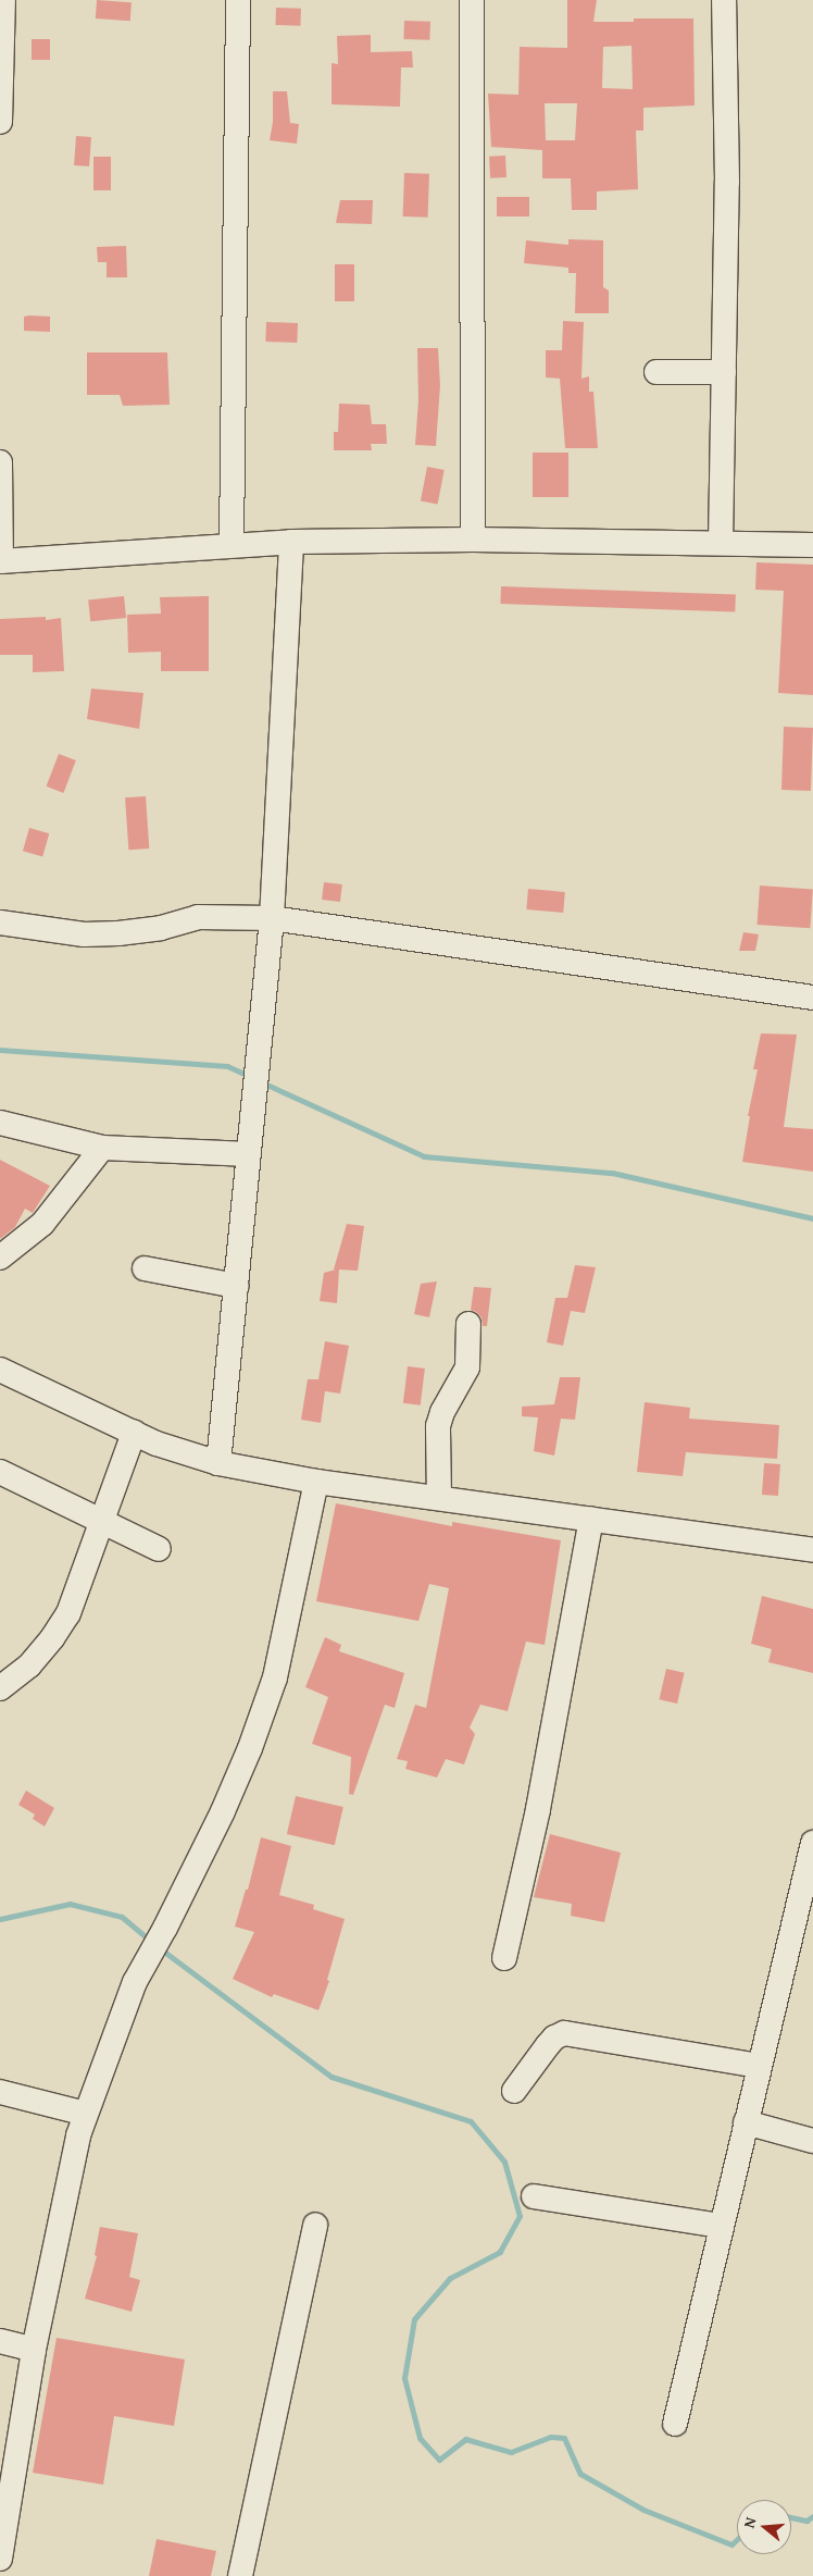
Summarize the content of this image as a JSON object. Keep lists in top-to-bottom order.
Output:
{
  "north": "left"
}
